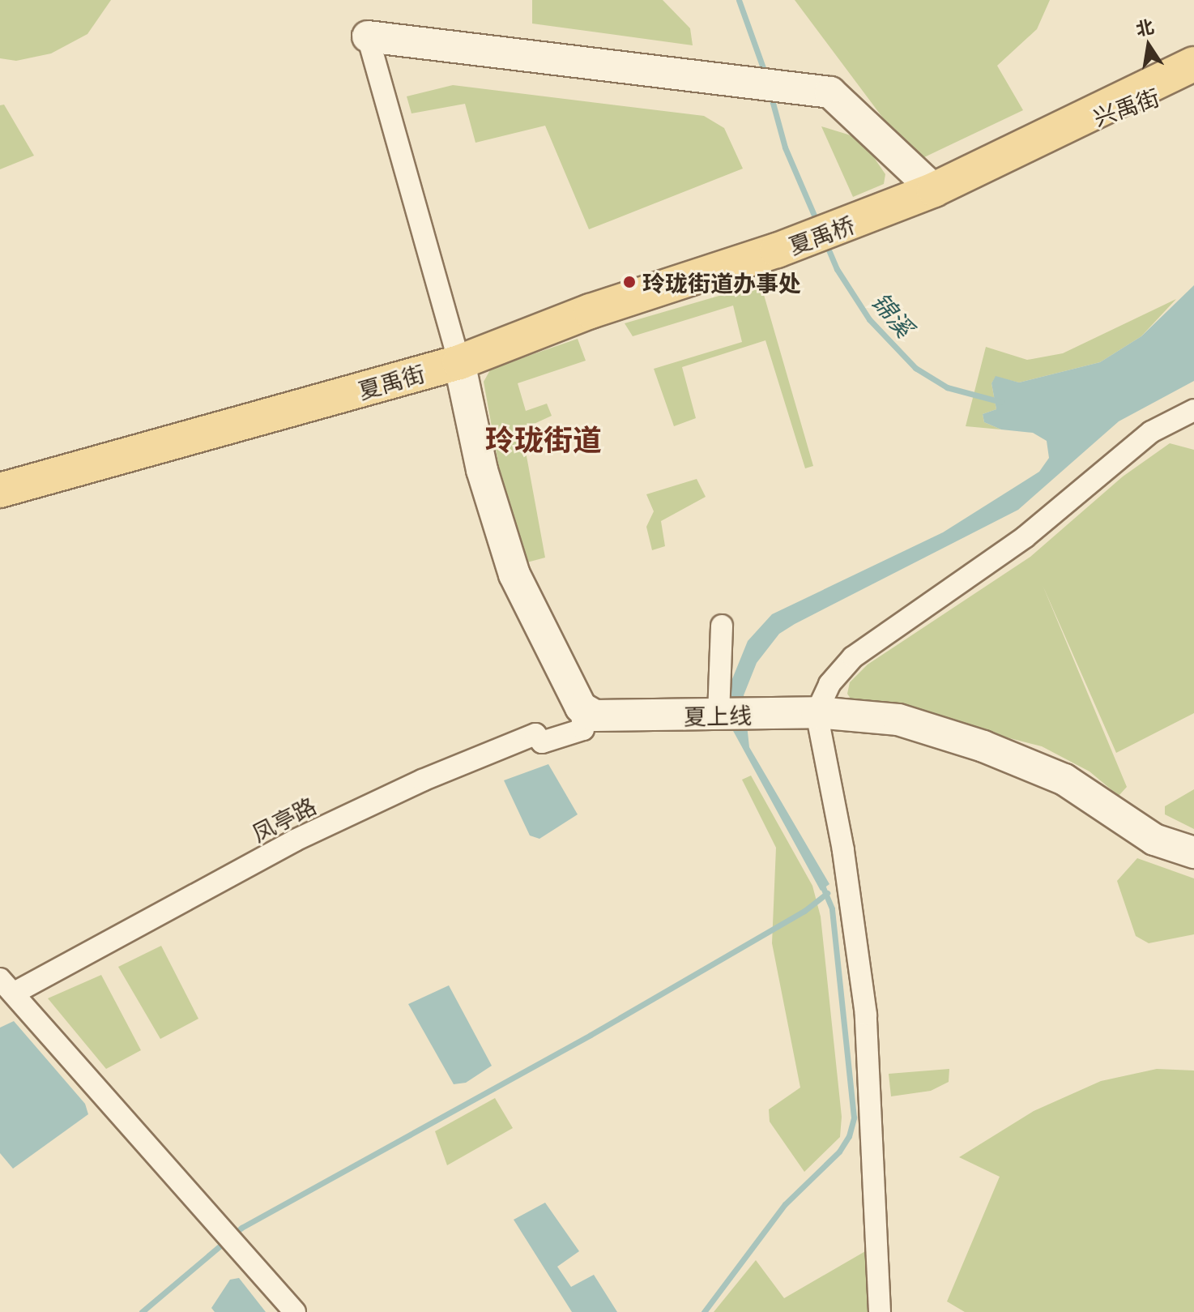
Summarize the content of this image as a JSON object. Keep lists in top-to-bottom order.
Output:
{
  "streets": {
    "main road": ["兴禹街", "夏禹桥", "夏禹街"],
    "street": ["夏上线", "凤亭路"]
  },
  "crossings": [
    ["兴禹街", "夏禹桥"],
    ["夏禹桥", "夏禹街"],
    ["夏上线", "凤亭路"]
  ],
  "districts": ["玲珑街道"],
  "water": ["锦溪"],
  "places": ["玲珑街道办事处"],
  "north": "top"
}
